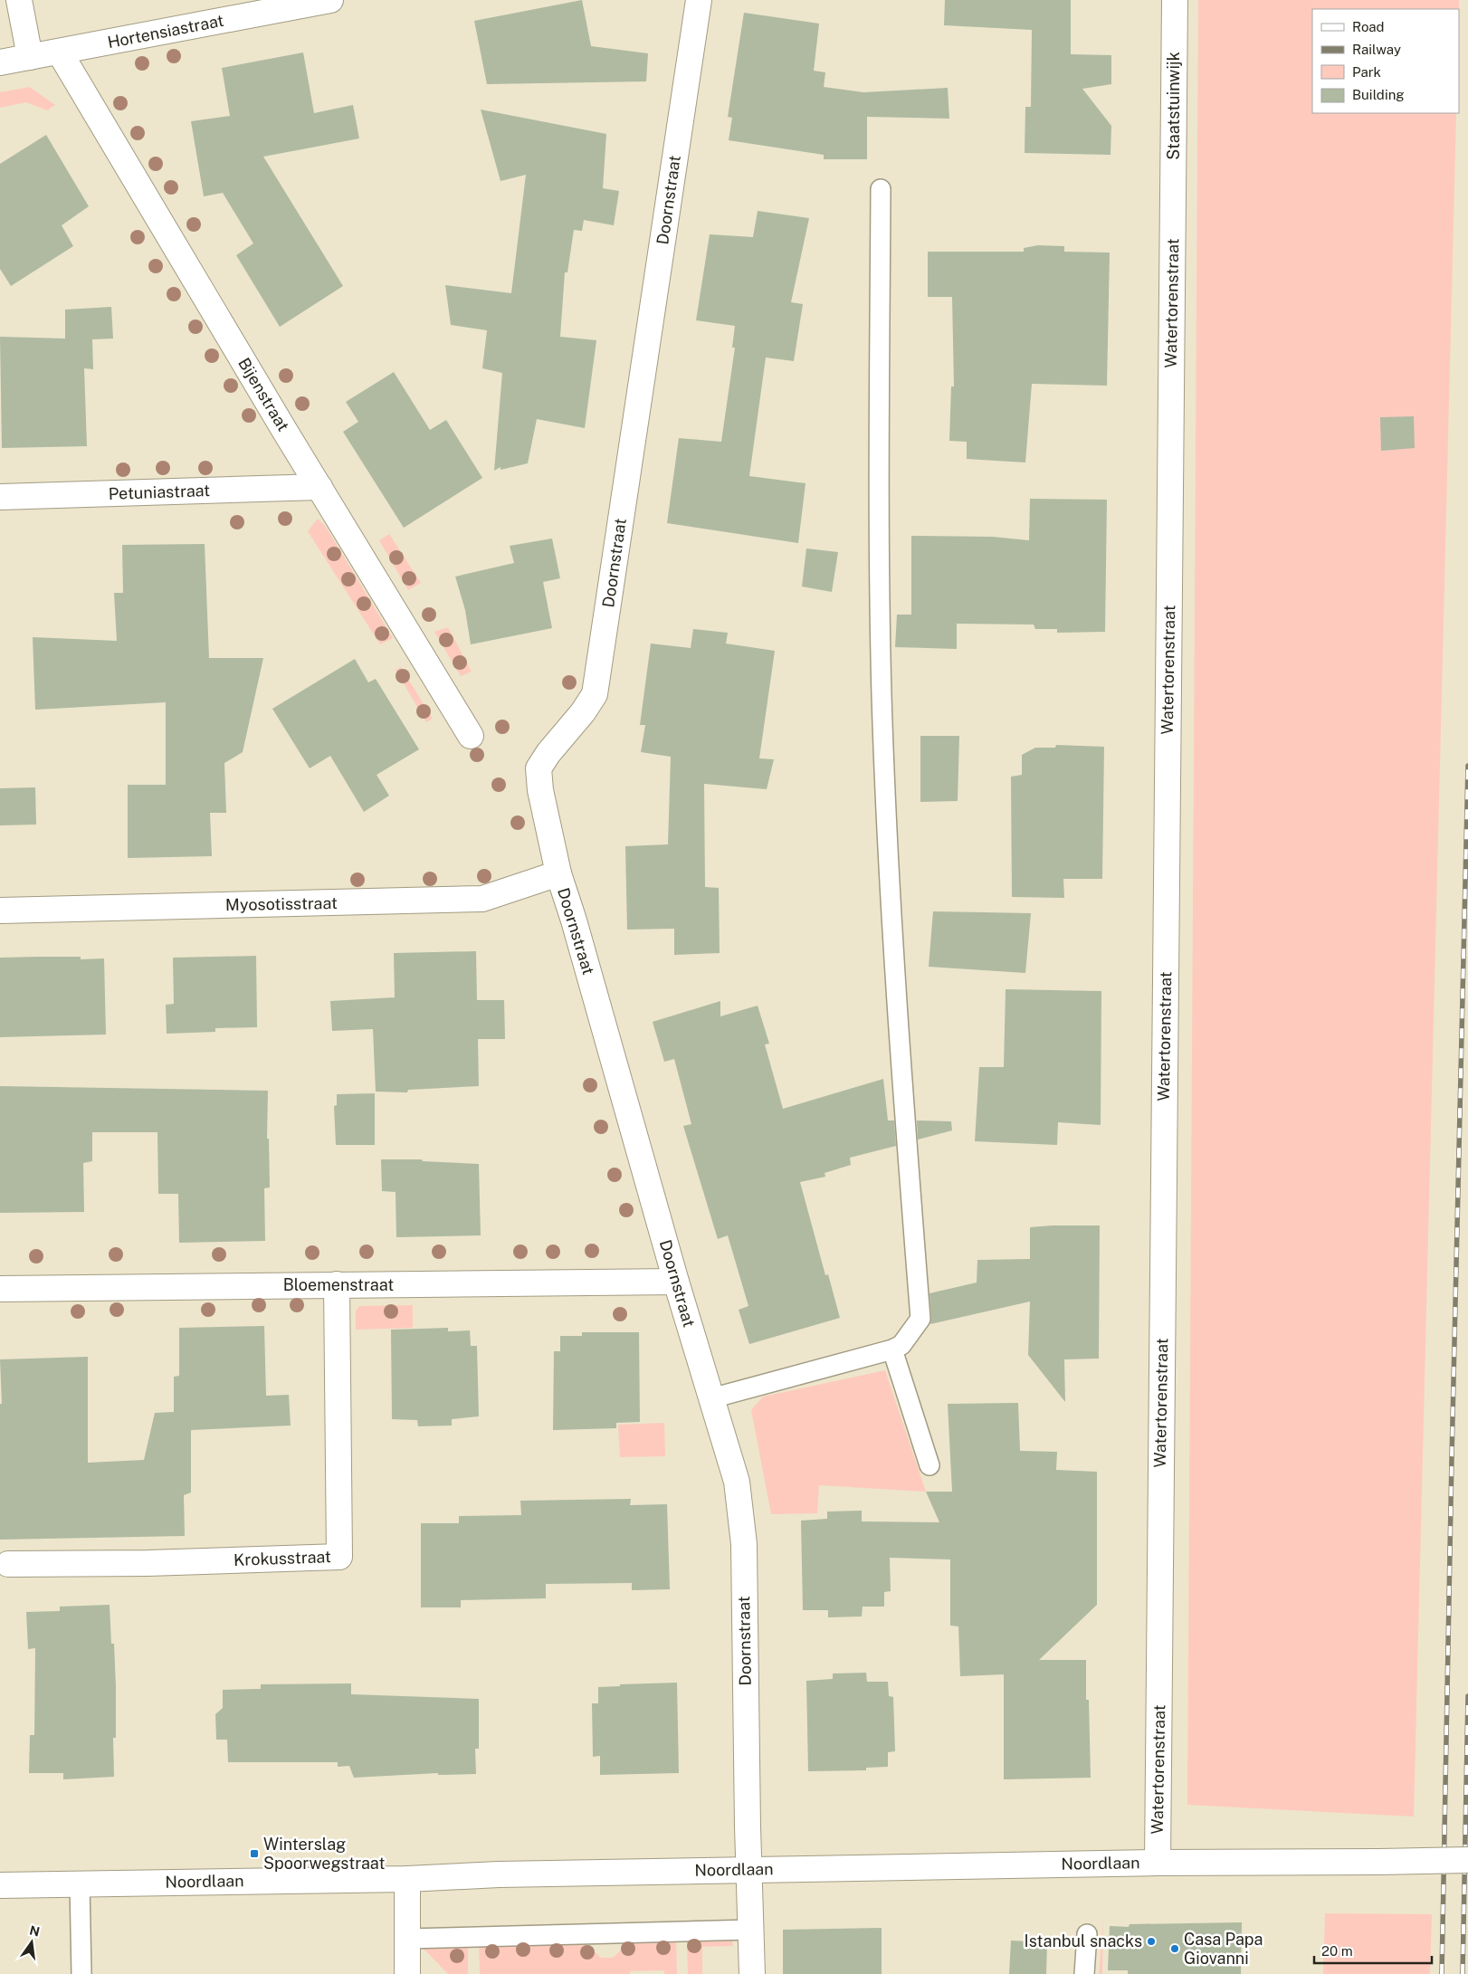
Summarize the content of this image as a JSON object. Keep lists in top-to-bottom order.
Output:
{
  "streets": {
    "street": [
      "Hortensiastraat",
      "Staatstuinwijk",
      "Doornstraat",
      "Watertorenstraat",
      "Bijenstraat",
      "Petuniastraat",
      "Myosotisstraat",
      "Bloemenstraat",
      "Krokusstraat",
      "Noordlaan"
    ]
  },
  "crossings": [
    ["Hortensiastraat", "Bijenstraat"],
    ["Staatstuinwijk", "Watertorenstraat"],
    ["Doornstraat", "Myosotisstraat"],
    ["Doornstraat", "Bloemenstraat"],
    ["Doornstraat", "Noordlaan"],
    ["Watertorenstraat", "Noordlaan"],
    ["Bijenstraat", "Petuniastraat"],
    ["Bloemenstraat", "Krokusstraat"]
  ],
  "places": {
    "transit": ["Winterslag Spoorwegstraat"],
    "other": ["Istanbul snacks", "Casa Papa Giovanni"]
  },
  "legend": [
    "Road",
    "Railway",
    "Park",
    "Building"
  ],
  "scale_bar": "20 m",
  "north": "top"
}
